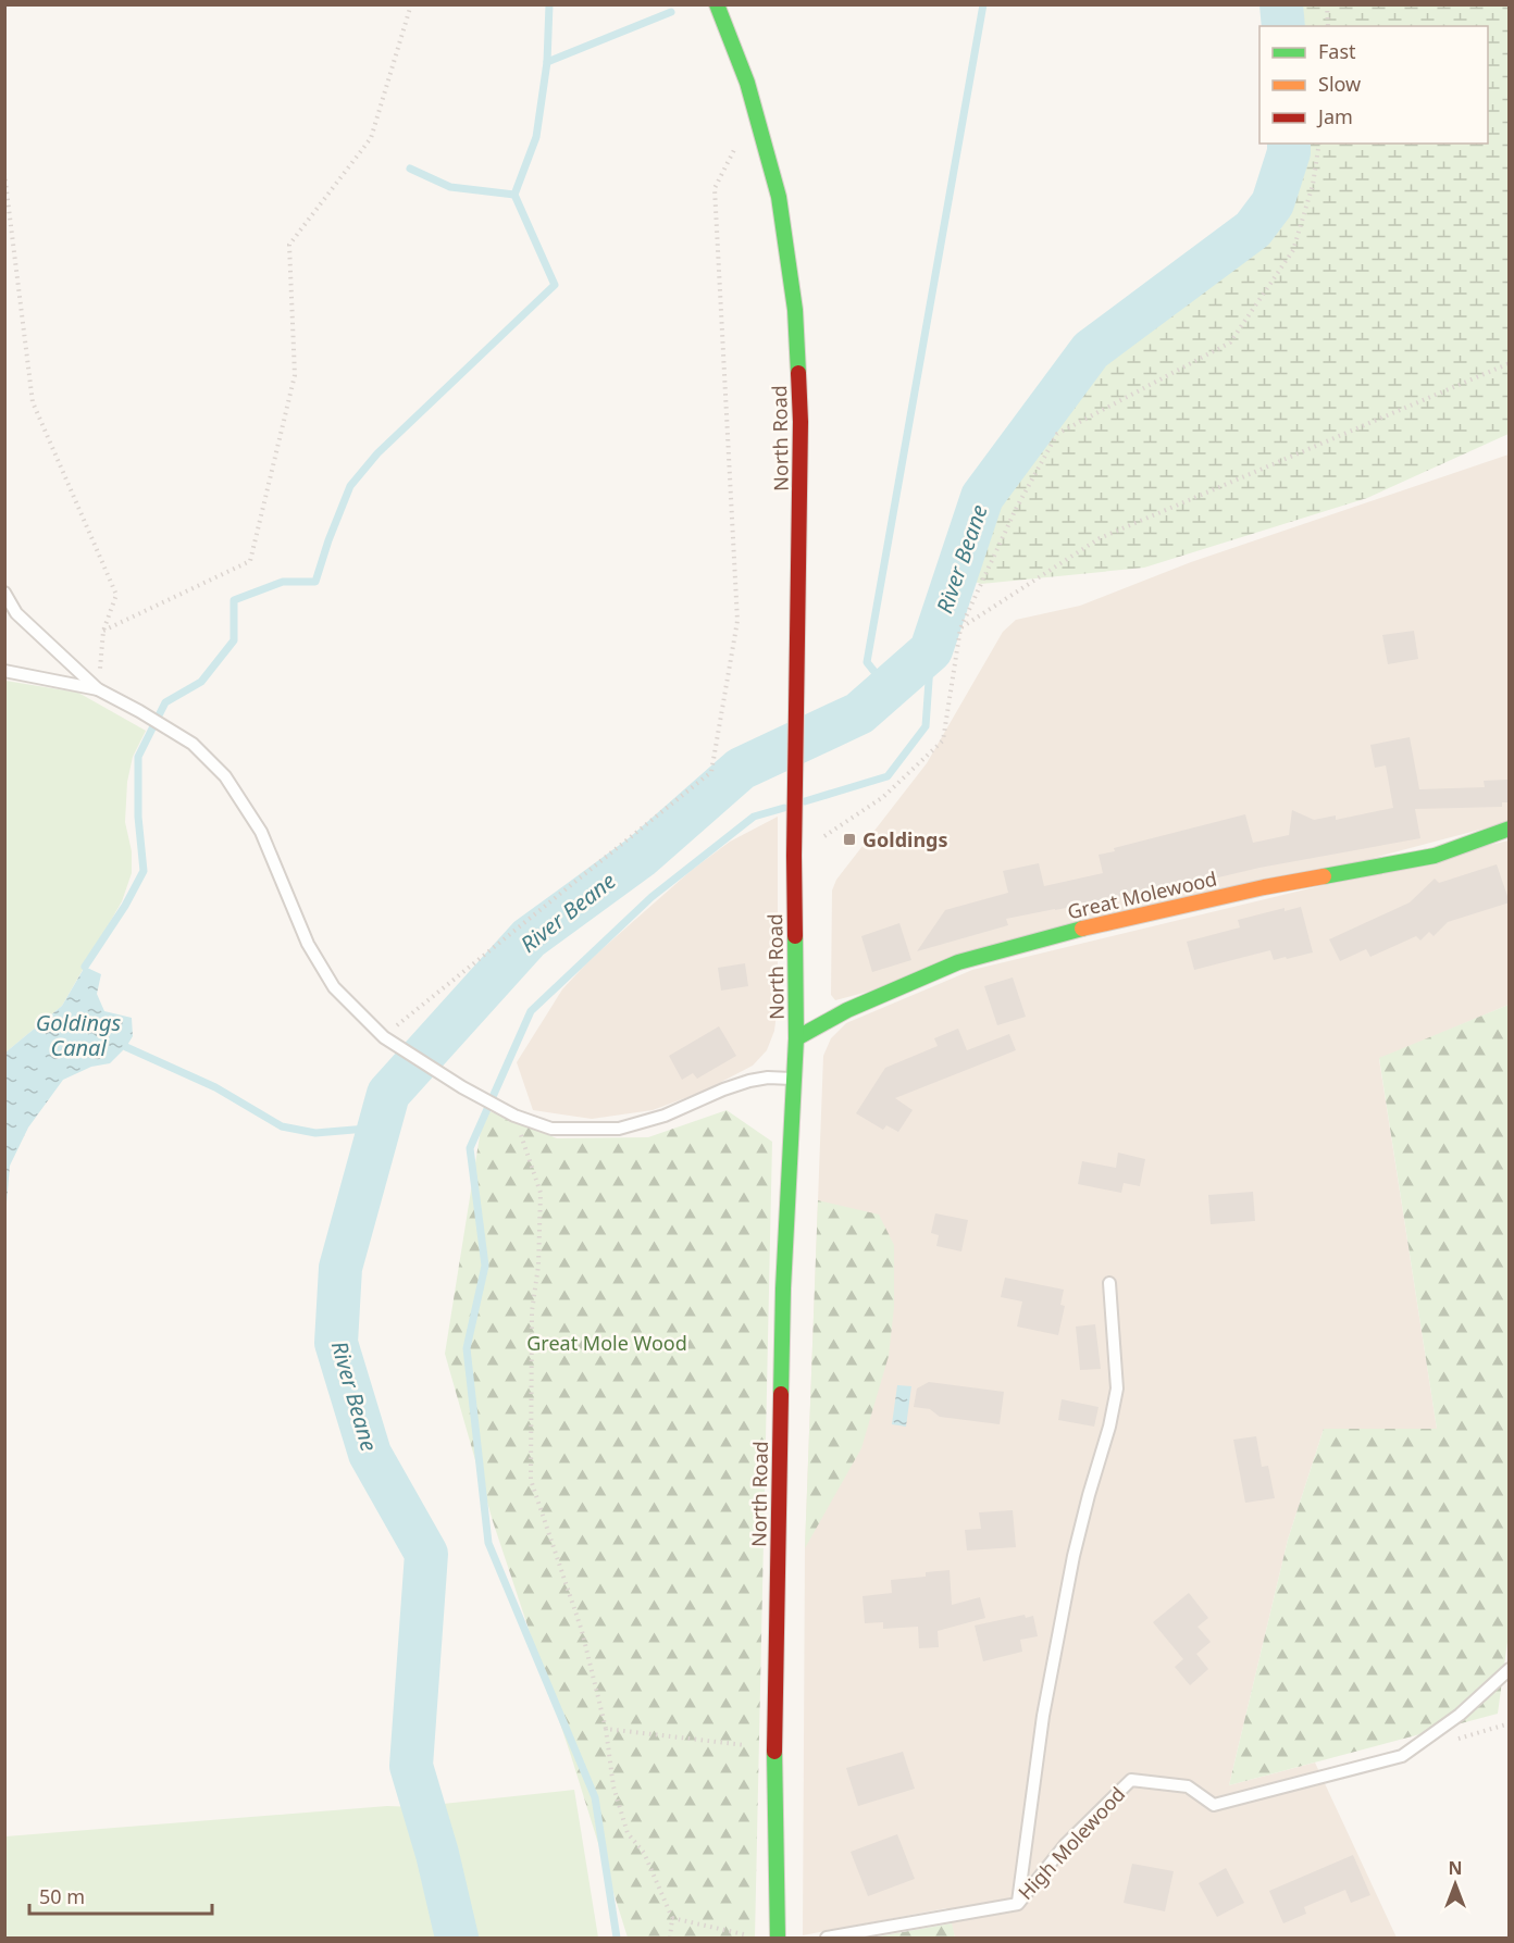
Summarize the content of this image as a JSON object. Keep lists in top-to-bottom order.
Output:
{
  "streets": {
    "main road": ["North Road", "Great Molewood"],
    "lane": ["High Molewood"]
  },
  "crossings": [
    ["North Road", "Great Molewood"]
  ],
  "water": ["River Beane", "Goldings Canal"],
  "parks": ["Great Mole Wood"],
  "places": {
    "transit": ["Goldings"]
  },
  "legend": ["Fast", "Slow", "Jam"],
  "scale_bar": "50 m",
  "north": "top"
}
